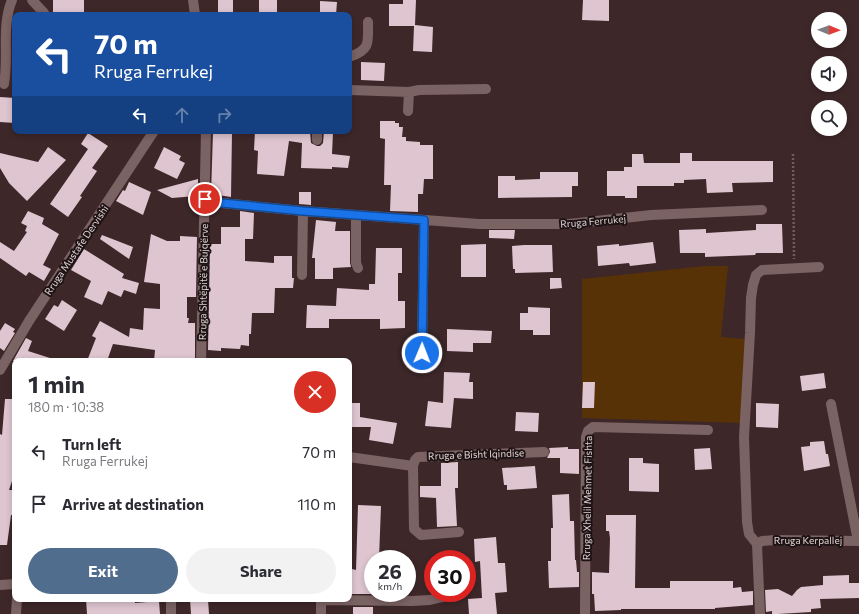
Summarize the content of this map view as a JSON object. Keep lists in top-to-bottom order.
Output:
{
  "streets": {
    "street": [
      "Rruga Ferrukej",
      "Rruga Mustafe Dervishi",
      "Rruga Shtëpitë e Bujqërve",
      "Rruga e Bisht Iqindise",
      "Rruga Xhelil Mehmet Fishta",
      "Rruga Kerpallej"
    ]
  },
  "crossings": [
    ["Rruga Ferrukej", "Rruga Shtëpitë e Bujqërve"]
  ],
  "north": "right",
  "page": {
    "turn": ["70 m", "Rruga Ferrukej"],
    "heading": ["1 min", "180 m · 10:38"],
    "list": [
      {
        "name": "Turn left",
        "note": "Rruga Ferrukej",
        "value": "70 m"
      },
      {
        "name": "Arrive at destination",
        "value": "110 m"
      }
    ],
    "buttons": ["Exit", "Share"],
    "speed": "26 km/h",
    "limit": "30"
  }
}
